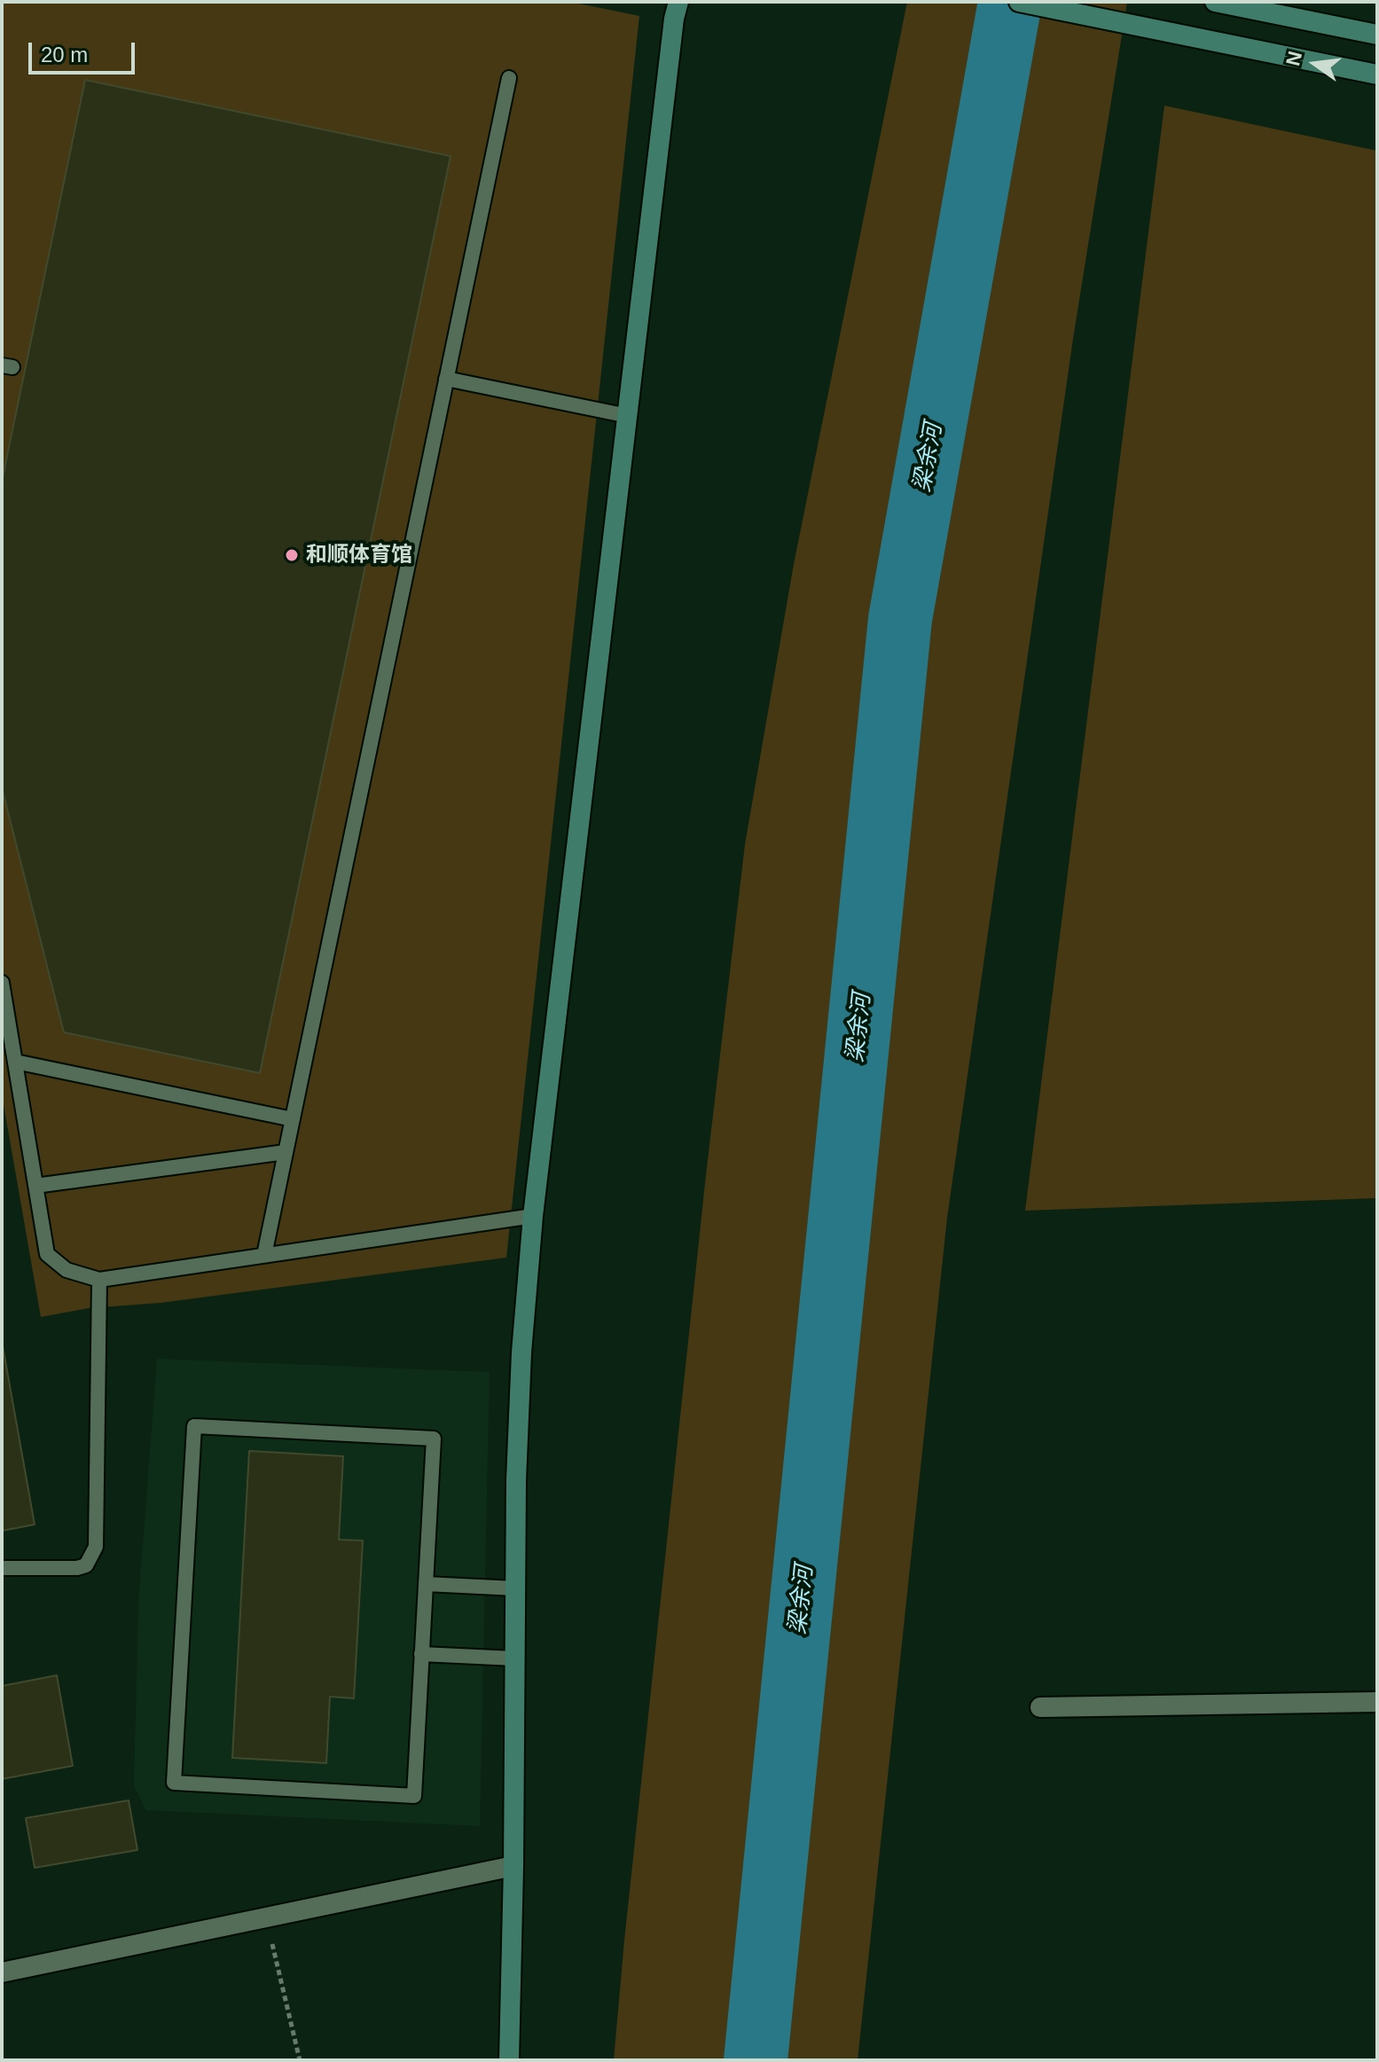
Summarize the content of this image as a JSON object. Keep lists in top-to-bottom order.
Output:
{
  "water": ["梁余河"],
  "places": ["和顺体育馆"],
  "scale_bar": "20 m",
  "north": "left"
}
